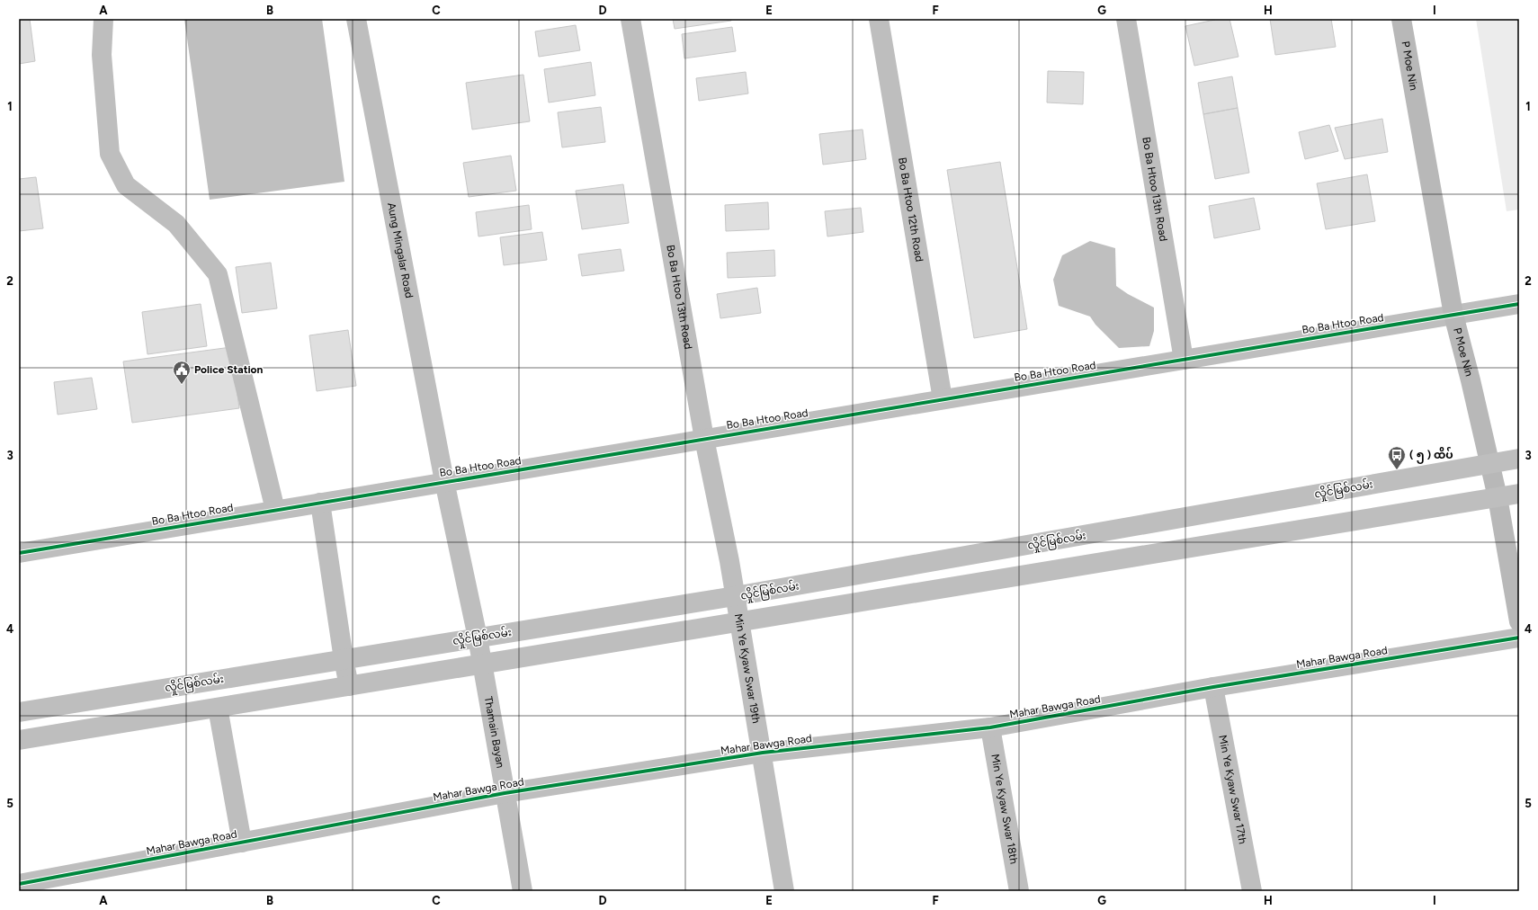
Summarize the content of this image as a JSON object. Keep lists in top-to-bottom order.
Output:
{
  "streets": {
    "street": [
      "P Moe Nin",
      "Bo Ba Htoo 13th Road",
      "Bo Ba Htoo 12th Road",
      "Aung Mingalar Road",
      "Bo Ba Htoo Road",
      "လှိုင်မြစ်လမ်း",
      "Mahar Bawga Road",
      "Min Ye Kyaw Swar 19th",
      "Thamain Bayan",
      "Min Ye Kyaw Swar 17th",
      "Min Ye Kyaw Swar 18th"
    ]
  },
  "crossings": [
    ["P Moe Nin", "Bo Ba Htoo Road"],
    ["P Moe Nin", "လှိုင်မြစ်လမ်း"],
    ["Bo Ba Htoo 13th Road", "Bo Ba Htoo Road"],
    ["Bo Ba Htoo 13th Road", "Min Ye Kyaw Swar 19th"],
    ["Bo Ba Htoo 12th Road", "Bo Ba Htoo Road"],
    ["Aung Mingalar Road", "Bo Ba Htoo Road"],
    ["Aung Mingalar Road", "လှိုင်မြစ်လမ်း"],
    ["Aung Mingalar Road", "Thamain Bayan"],
    ["လှိုင်မြစ်လမ်း", "Min Ye Kyaw Swar 19th"],
    ["လှိုင်မြစ်လမ်း", "Thamain Bayan"],
    ["Mahar Bawga Road", "Min Ye Kyaw Swar 19th"],
    ["Mahar Bawga Road", "Thamain Bayan"],
    ["Mahar Bawga Road", "Min Ye Kyaw Swar 17th"],
    ["Mahar Bawga Road", "Min Ye Kyaw Swar 18th"]
  ],
  "places": {
    "public building": ["Police Station"],
    "bus stop": ["( ၅ ) ထိပ်"]
  },
  "grid": {
    "columns": [
      "A",
      "B",
      "C",
      "D",
      "E",
      "F",
      "G",
      "H",
      "I"
    ],
    "rows": [
      "1",
      "2",
      "3",
      "4",
      "5"
    ]
  }
}
